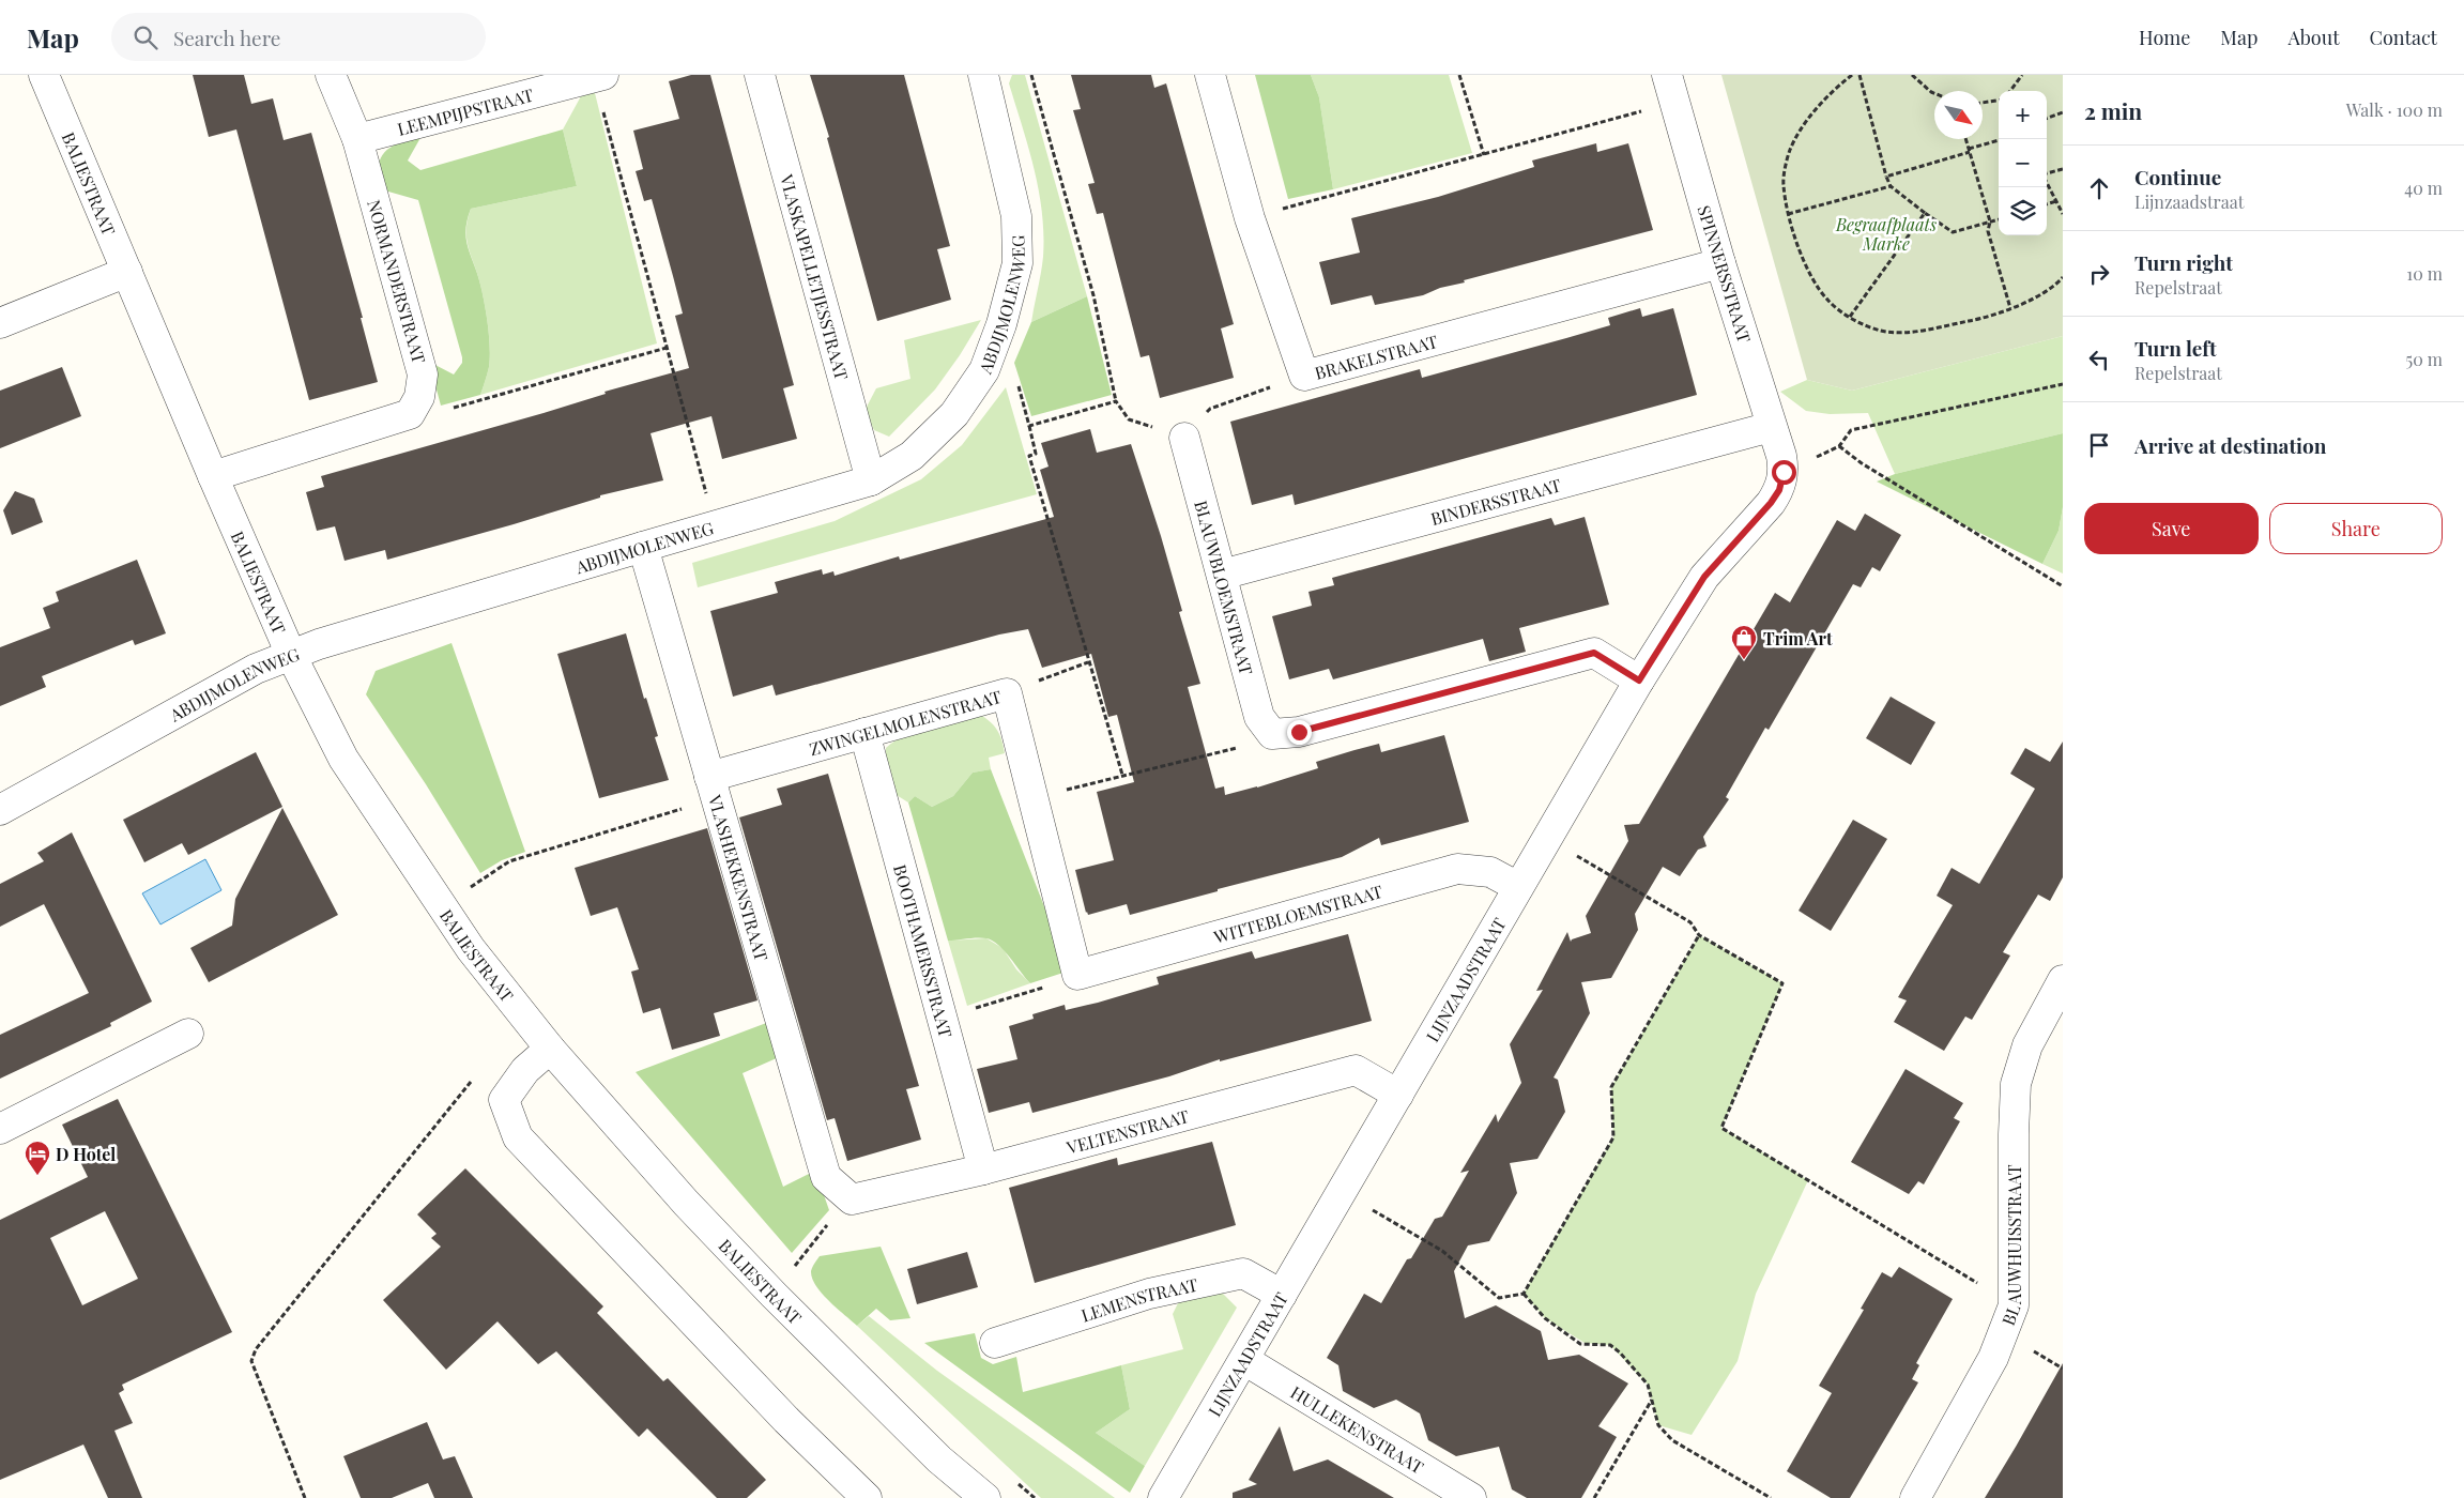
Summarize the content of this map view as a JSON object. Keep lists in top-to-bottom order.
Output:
{
  "streets": {
    "street": [
      "LEEMPIJPSTRAAT",
      "BALIESTRAAT",
      "SPINNERSSTRAAT",
      "VLASKAPELLETJESSTRAAT",
      "NORMANDERSTRAAT",
      "ABDIJMOLENWEG",
      "BRAKELSTRAAT",
      "BINDERSSTRAAT",
      "BLAUWBLOEMSTRAAT",
      "ZWINGELMOLENSTRAAT",
      "VLASHEKKENSTRAAT",
      "WITTEBLOEMSTRAAT",
      "BOOTHAMERSSTRAAT",
      "LIJNZAADSTRAAT",
      "VELTENSTRAAT",
      "BLAUWHUISSTRAAT",
      "LEMENSTRAAT",
      "HULLEKENSTRAAT"
    ]
  },
  "crossings": [
    ["LEEMPIJPSTRAAT", "NORMANDERSTRAAT"],
    ["BALIESTRAAT", "ABDIJMOLENWEG"],
    ["SPINNERSSTRAAT", "BRAKELSTRAAT"],
    ["SPINNERSSTRAAT", "BINDERSSTRAAT"],
    ["SPINNERSSTRAAT", "LIJNZAADSTRAAT"],
    ["VLASKAPELLETJESSTRAAT", "ABDIJMOLENWEG"],
    ["ABDIJMOLENWEG", "VLASHEKKENSTRAAT"],
    ["BINDERSSTRAAT", "BLAUWBLOEMSTRAAT"],
    ["ZWINGELMOLENSTRAAT", "VLASHEKKENSTRAAT"],
    ["ZWINGELMOLENSTRAAT", "WITTEBLOEMSTRAAT"],
    ["ZWINGELMOLENSTRAAT", "BOOTHAMERSSTRAAT"],
    ["VLASHEKKENSTRAAT", "VELTENSTRAAT"],
    ["WITTEBLOEMSTRAAT", "LIJNZAADSTRAAT"],
    ["BOOTHAMERSSTRAAT", "VELTENSTRAAT"],
    ["LIJNZAADSTRAAT", "VELTENSTRAAT"],
    ["LIJNZAADSTRAAT", "LEMENSTRAAT"],
    ["LIJNZAADSTRAAT", "HULLEKENSTRAAT"]
  ],
  "parks": ["Begraafplaats Marke"],
  "places": {
    "shop": ["Trim Art"],
    "hotel": ["D Hotel"]
  },
  "north": "bottom right",
  "page": {
    "header": "Map",
    "search": "Search here",
    "nav": [
      "Home",
      "Map",
      "About",
      "Contact"
    ],
    "heading": ["2 min", "Walk · 100 m"],
    "map_buttons": ["+", "−"],
    "list": [
      ["Continue", "Lijnzaadstraat", "40 m"],
      ["Turn right", "Repelstraat", "10 m"],
      ["Turn left", "Repelstraat", "50 m"],
      "Arrive at destination"
    ],
    "buttons": ["Save", "Share"]
  }
}
